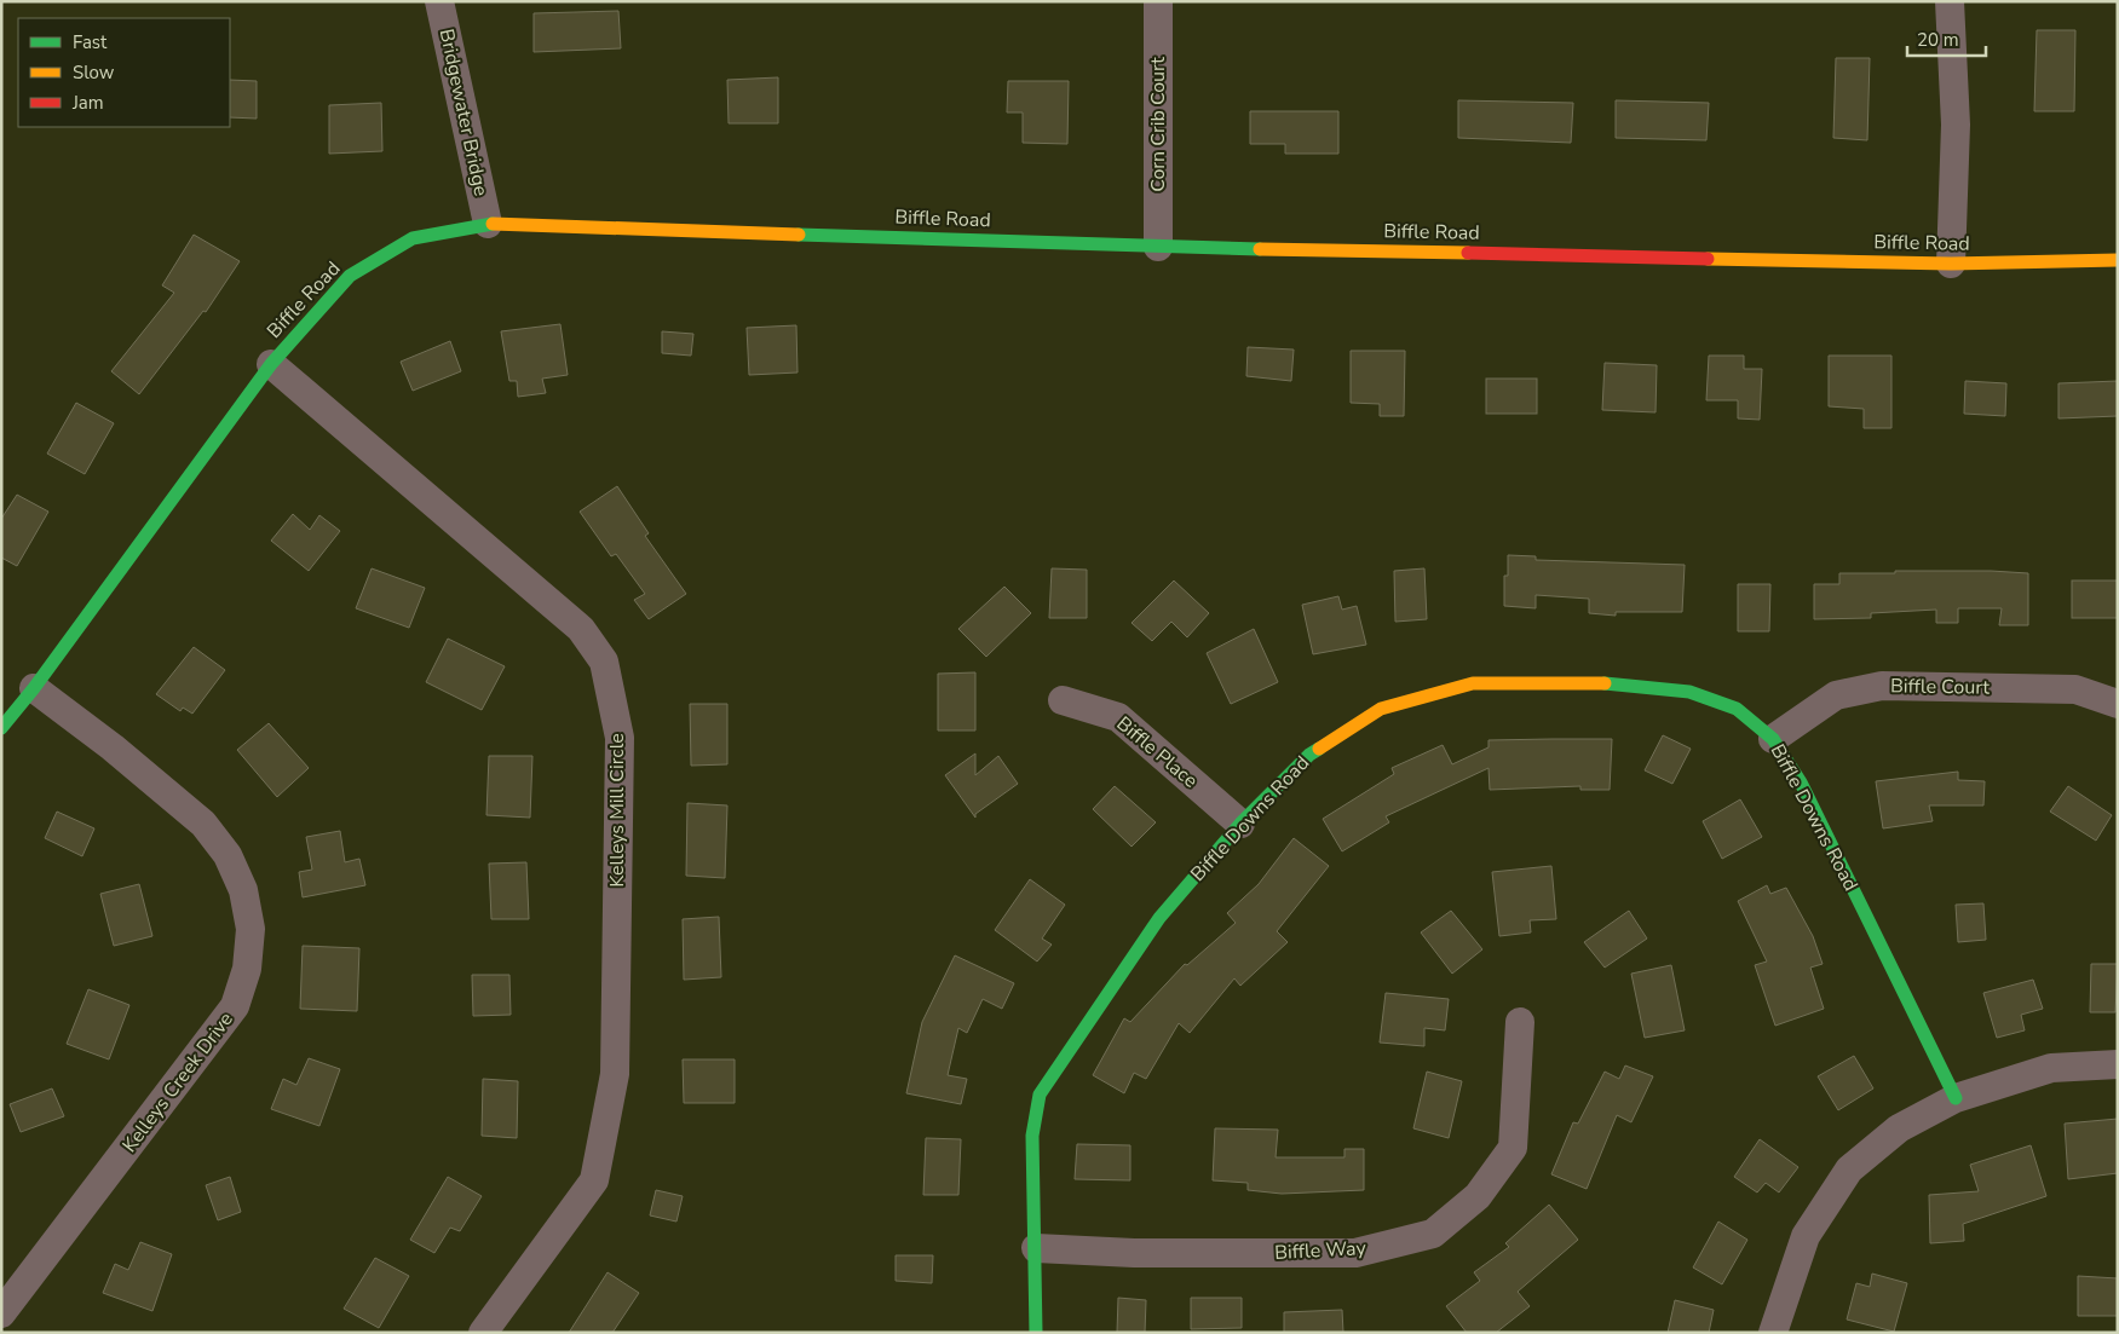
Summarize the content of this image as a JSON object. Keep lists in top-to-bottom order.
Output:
{
  "streets": {
    "street": [
      "Bridgewater Bridge",
      "Corn Crib Court",
      "Biffle Road",
      "Biffle Court",
      "Biffle Place",
      "Kelleys Mill Circle",
      "Biffle Downs Road",
      "Kelleys Creek Drive",
      "Biffle Way"
    ]
  },
  "crossings": [
    ["Bridgewater Bridge", "Biffle Road"],
    ["Corn Crib Court", "Biffle Road"],
    ["Biffle Road", "Kelleys Mill Circle"],
    ["Biffle Road", "Kelleys Creek Drive"],
    ["Biffle Court", "Biffle Downs Road"],
    ["Biffle Place", "Biffle Downs Road"],
    ["Biffle Downs Road", "Biffle Way"]
  ],
  "legend": ["Fast", "Slow", "Jam"],
  "scale_bar": "20 m"
}
